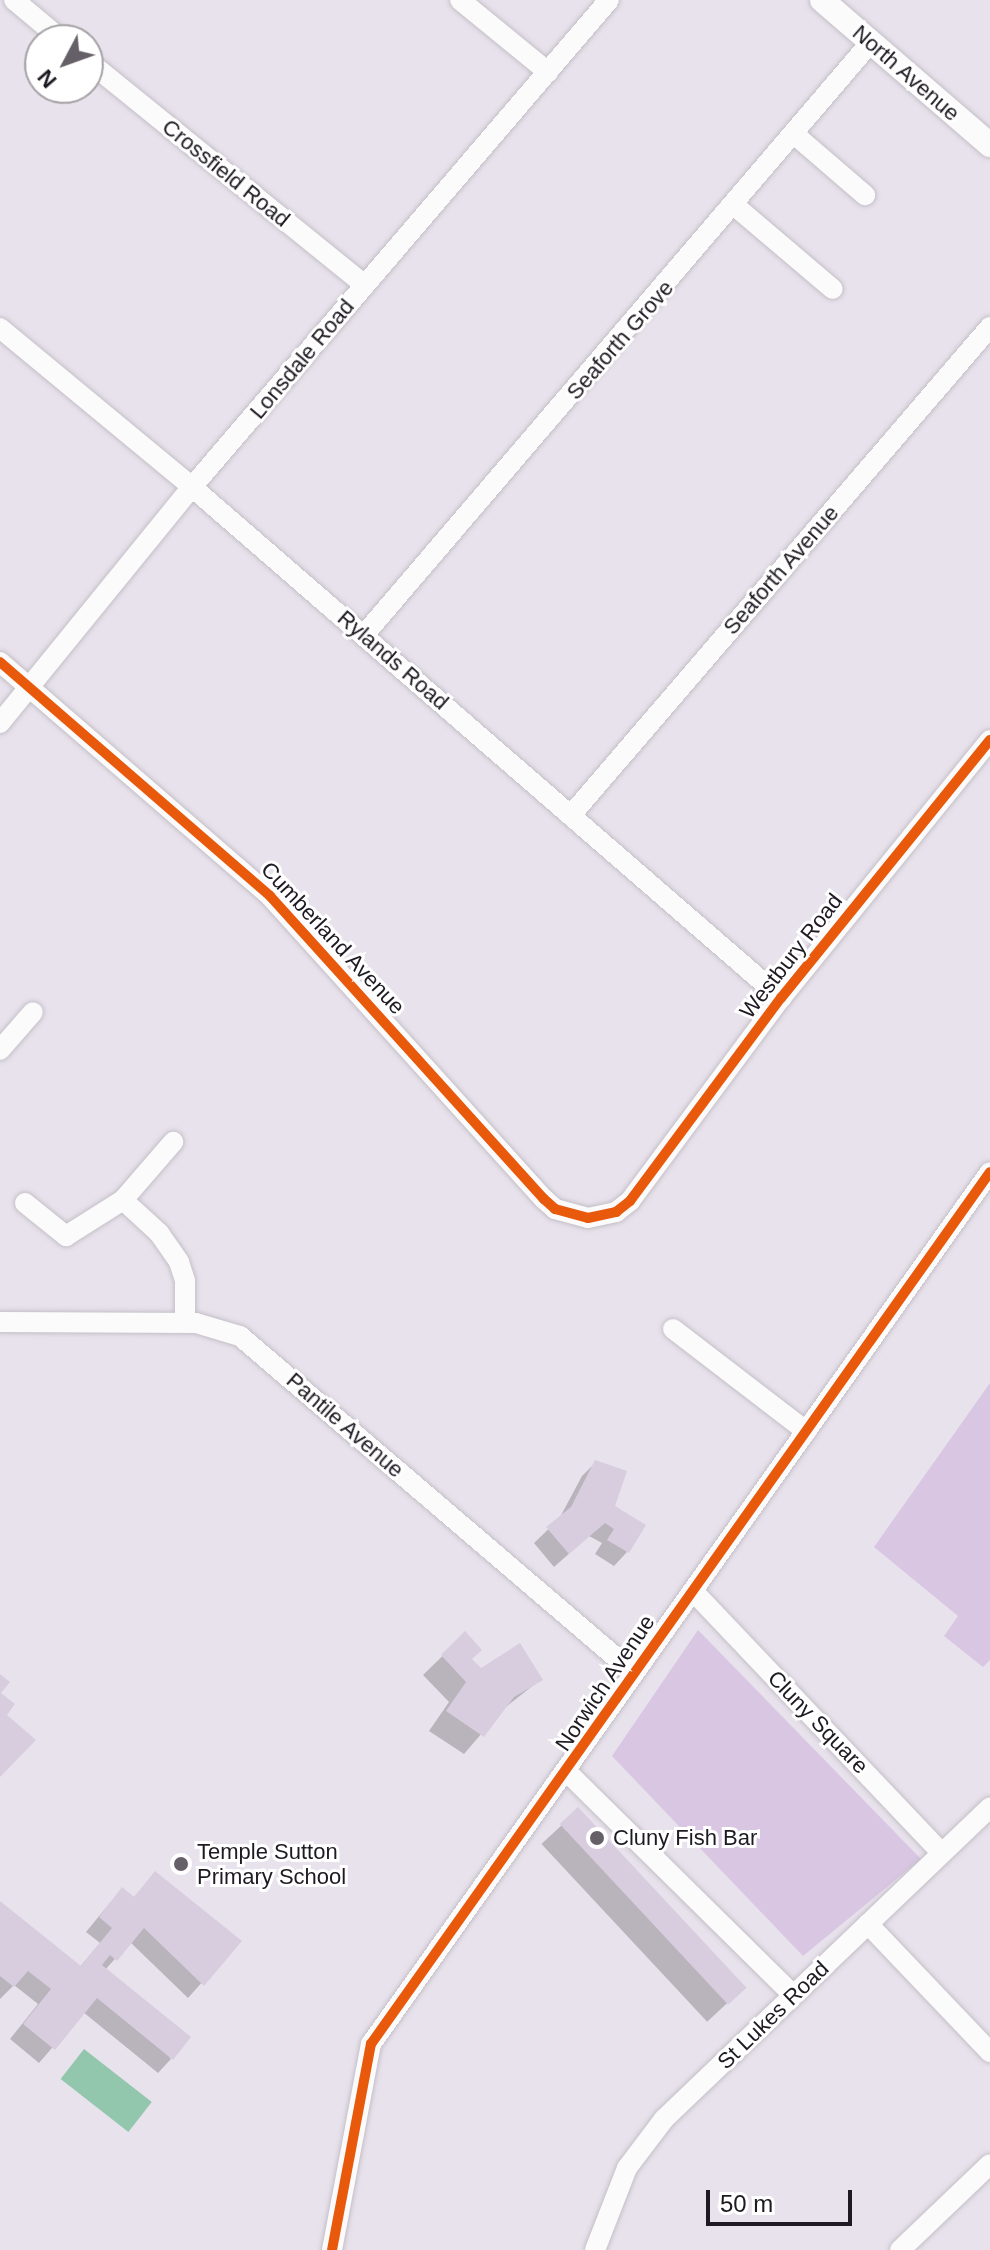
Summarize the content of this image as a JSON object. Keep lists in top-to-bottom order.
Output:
{
  "streets": {
    "street": [
      "North Avenue",
      "Crossfield Road",
      "Seaforth Grove",
      "Lonsdale Road",
      "Seaforth Avenue",
      "Rylands Road",
      "Cumberland Avenue",
      "Westbury Road",
      "Pantile Avenue",
      "Norwich Avenue",
      "Cluny Square",
      "St Lukes Road"
    ]
  },
  "crossings": [
    ["North Avenue", "Seaforth Grove"],
    ["Crossfield Road", "Lonsdale Road"],
    ["Seaforth Grove", "Rylands Road"],
    ["Lonsdale Road", "Rylands Road"],
    ["Lonsdale Road", "Cumberland Avenue"],
    ["Seaforth Avenue", "Rylands Road"],
    ["Rylands Road", "Westbury Road"],
    ["Cumberland Avenue", "Westbury Road"],
    ["Pantile Avenue", "Norwich Avenue"],
    ["Norwich Avenue", "Cluny Square"],
    ["Cluny Square", "St Lukes Road"]
  ],
  "places": ["Cluny Fish Bar", "Temple Sutton Primary School"],
  "scale_bar": "50 m",
  "north": "bottom left"
}
